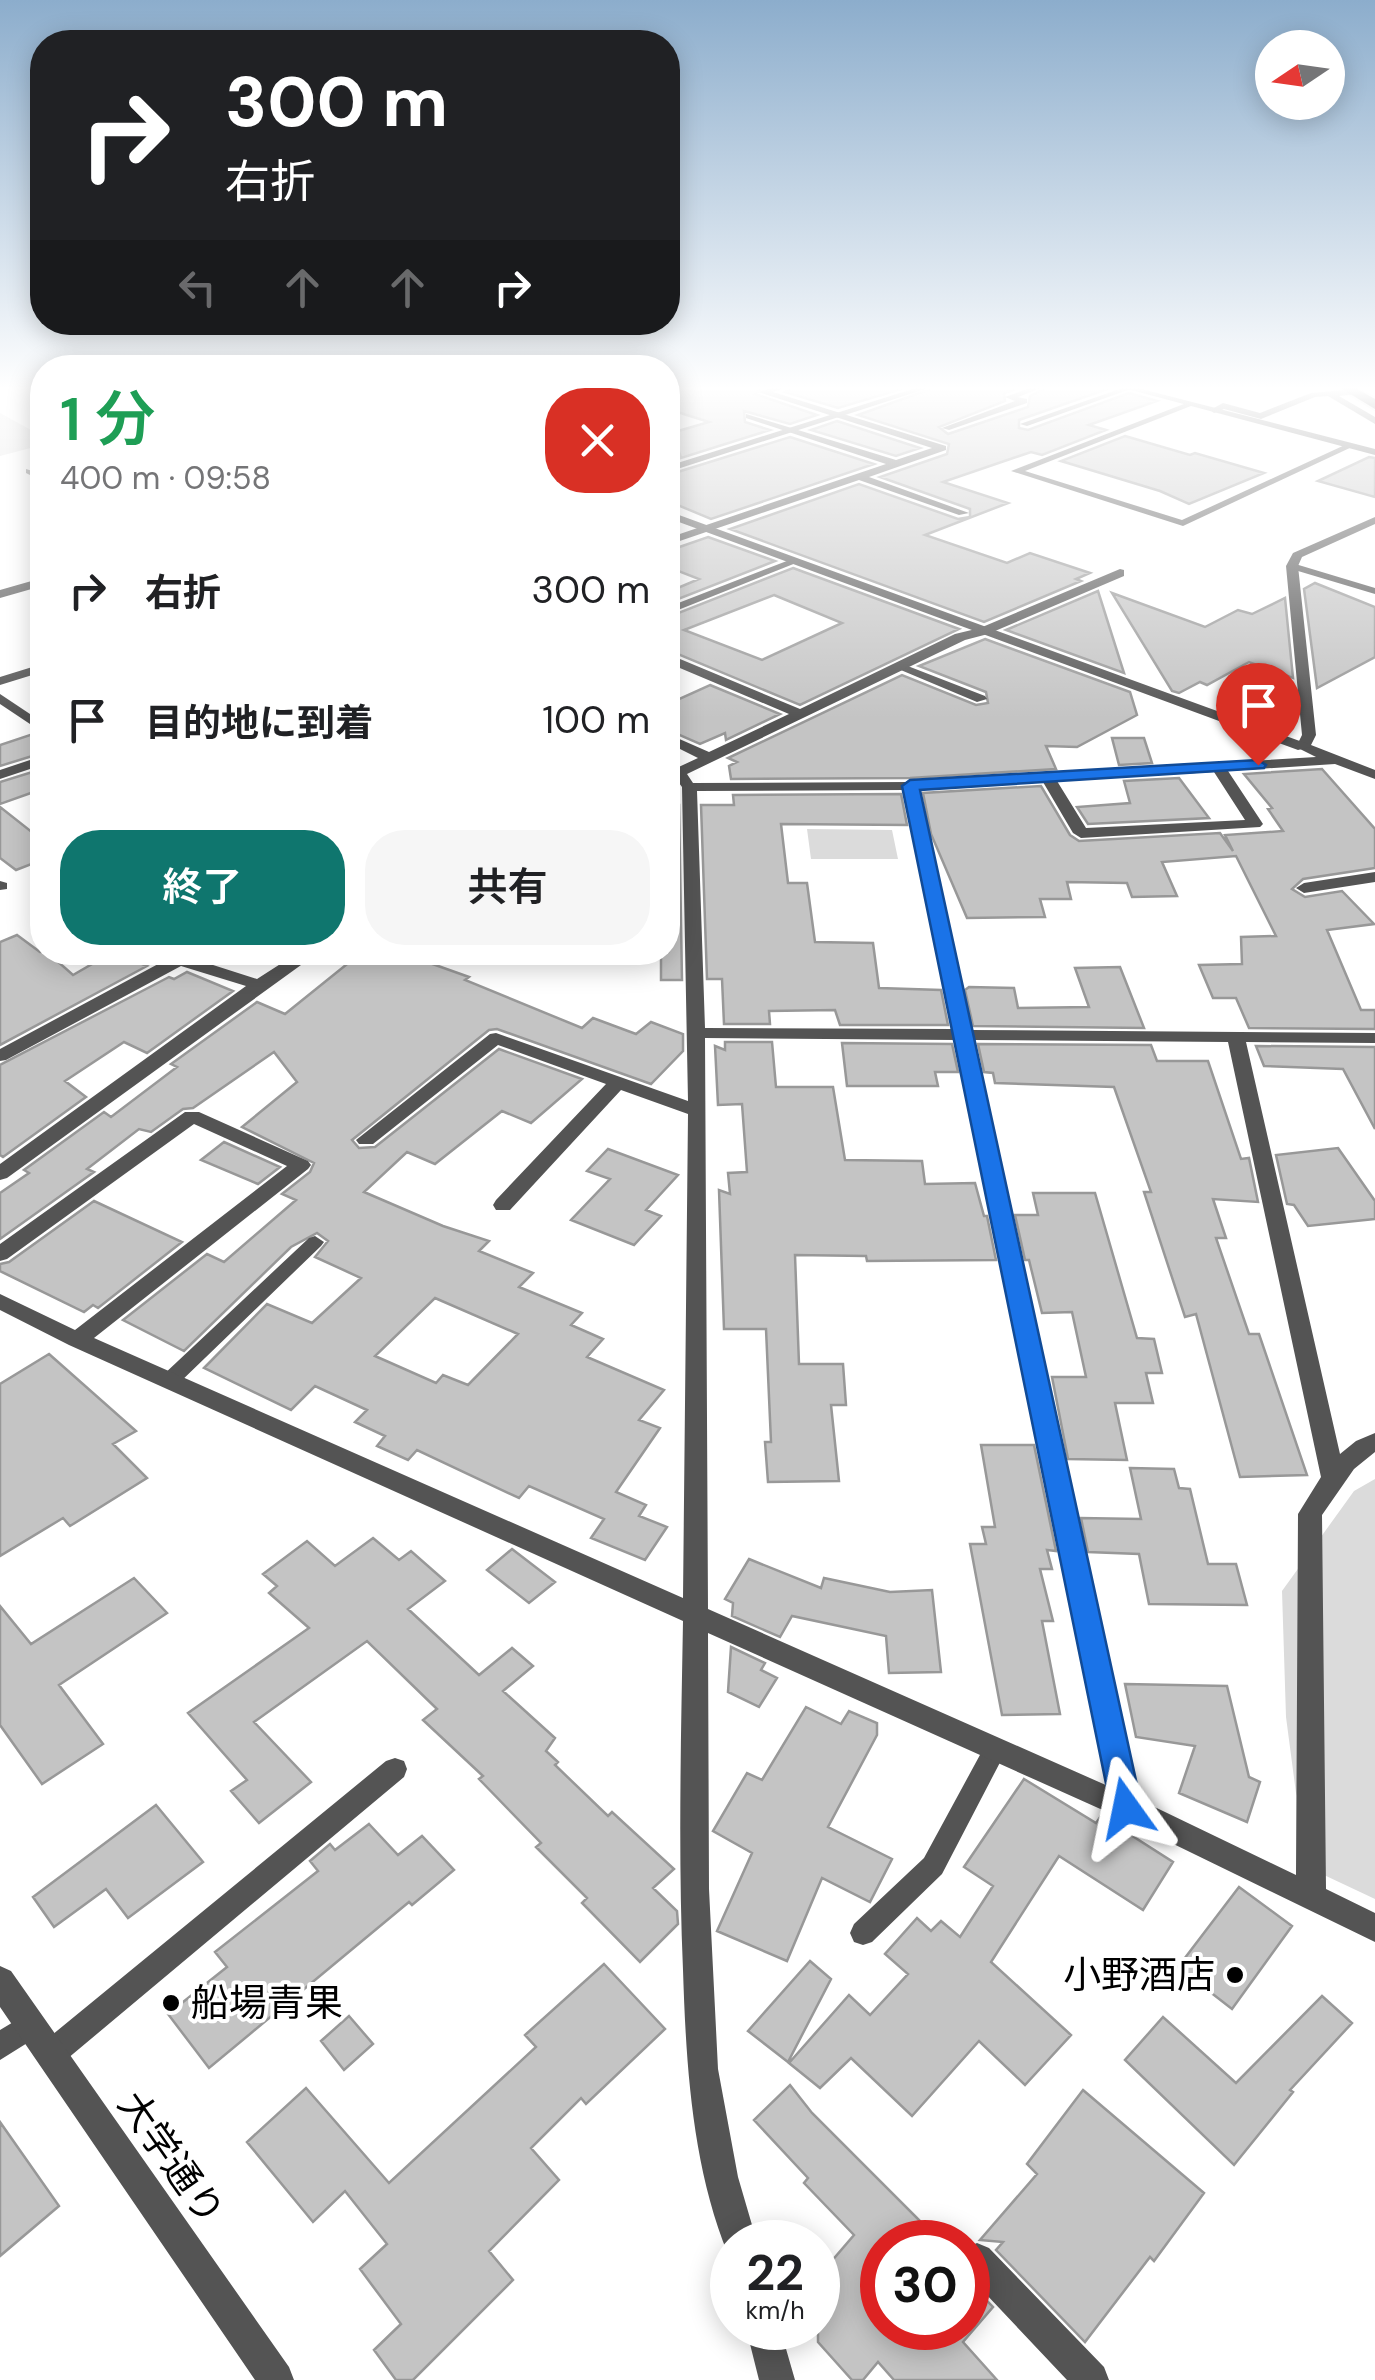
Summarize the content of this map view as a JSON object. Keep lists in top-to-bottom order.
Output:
{
  "streets": {
    "street": ["大学通り"]
  },
  "places": ["小野酒店", "船場青果"],
  "north": "left",
  "page": {
    "turn": ["300 m", "右折"],
    "heading": ["1 分", "400 m · 09:58"],
    "list": [
      {
        "name": "右折",
        "value": "300 m"
      },
      {
        "name": "目的地に到着",
        "value": "100 m"
      }
    ],
    "buttons": ["終了", "共有"],
    "speed": "22 km/h",
    "limit": "30"
  }
}
